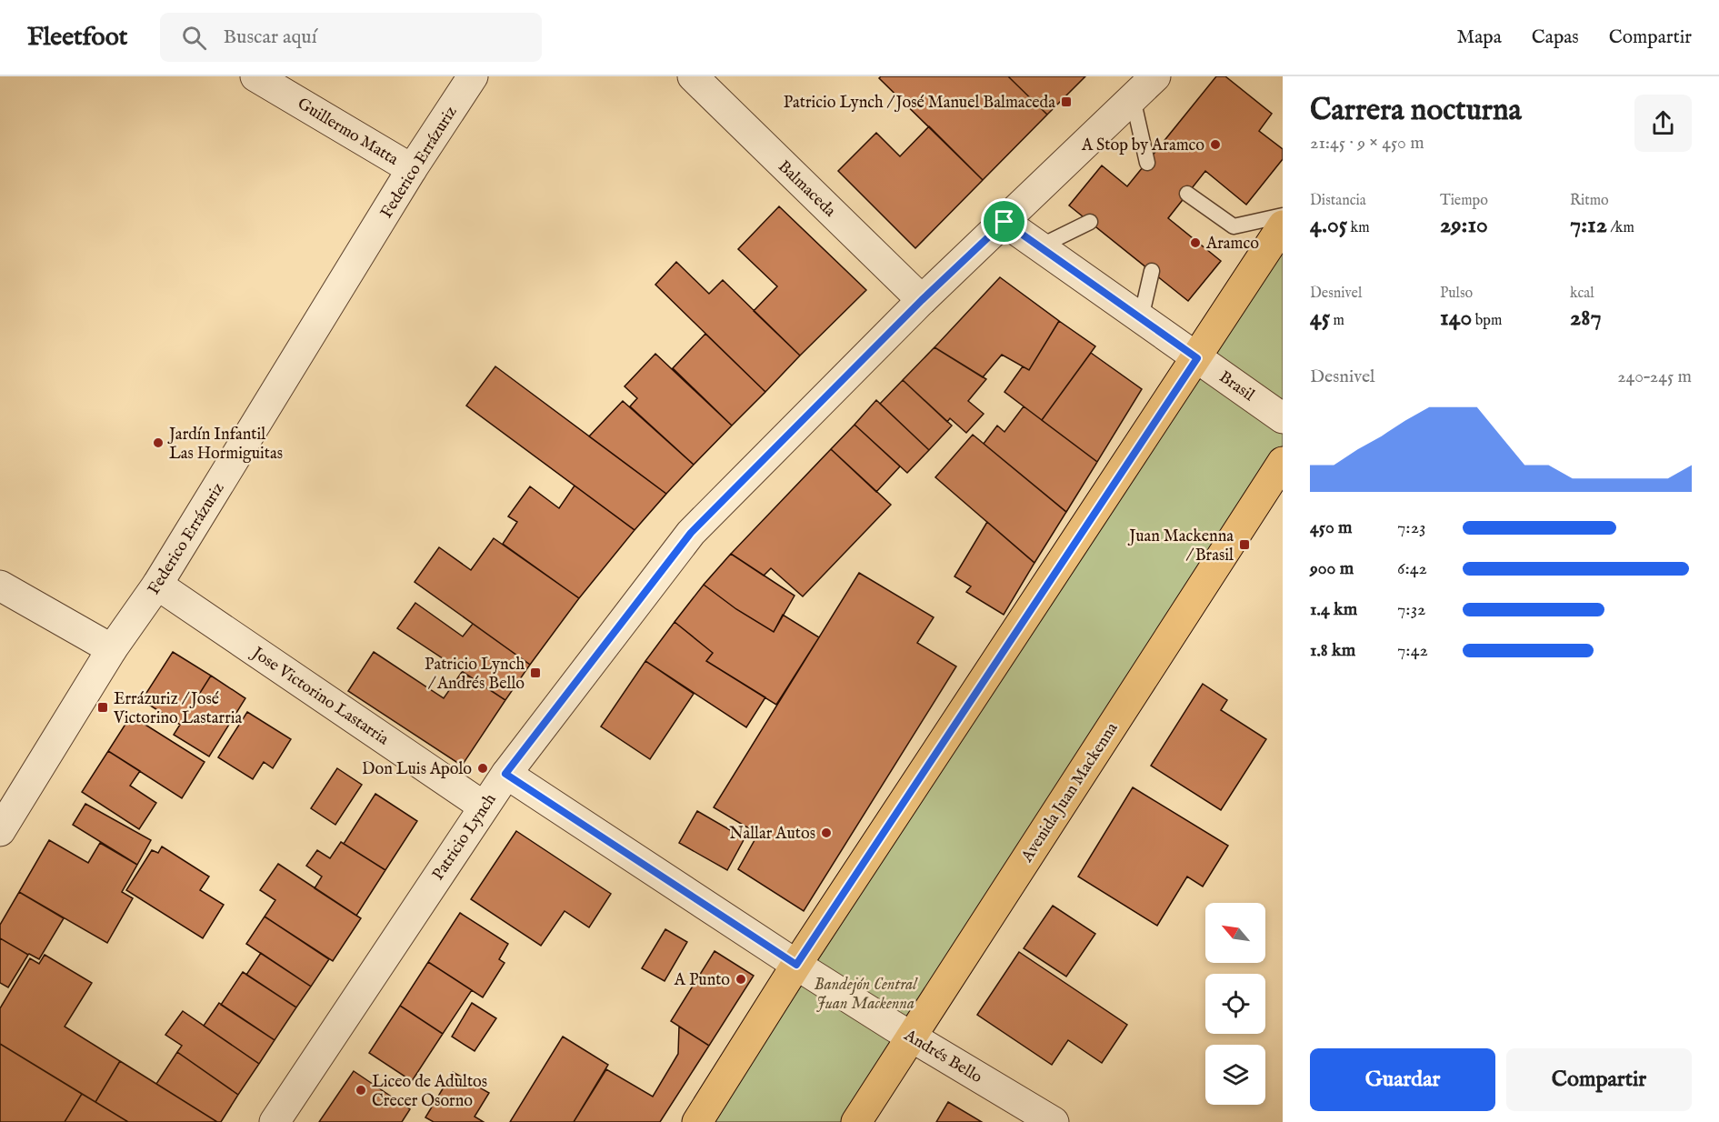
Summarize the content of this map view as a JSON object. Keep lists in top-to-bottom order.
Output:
{
  "streets": {
    "main road": ["Avenida Juan Mackenna"],
    "street": [
      "Guillermo Matta",
      "Federico Errázuriz",
      "Balmaceda",
      "Brasil",
      "Jose Victorino Lastarria",
      "Patricio Lynch",
      "Andrés Bello"
    ]
  },
  "crossings": [
    ["Guillermo Matta", "Federico Errázuriz"],
    ["Federico Errázuriz", "Jose Victorino Lastarria"],
    ["Balmaceda", "Patricio Lynch"],
    ["Brasil", "Patricio Lynch"],
    ["Jose Victorino Lastarria", "Patricio Lynch"],
    ["Avenida Juan Mackenna", "Andrés Bello"],
    ["Patricio Lynch", "Andrés Bello"]
  ],
  "parks": ["Bandejón Central Juan Mackenna"],
  "places": {
    "transit": [
      "Patricio Lynch / José Manuel Balmaceda",
      "Juan Mackenna / Brasil",
      "Patricio Lynch / Andrés Bello",
      "Errázuriz / José Victorino Lastarria"
    ],
    "other": [
      "A Stop by Aramco",
      "Aramco",
      "Jardín Infantil Las Hormiguitas",
      "Don Luis Apolo",
      "Nallar Autos",
      "A Punto",
      "Liceo de Adultos Crecer Osorno"
    ]
  },
  "north": "top left",
  "page": {
    "header": "Fleetfoot",
    "search": "Buscar aquí",
    "nav": ["Mapa", "Capas", "Compartir"],
    "heading": ["Carrera nocturna", "21:45 · 9 × 450 m"],
    "stats": [
      ["Distancia", "4.05 km"],
      ["Tiempo", "29:10"],
      ["Ritmo", "7:12 /km"],
      ["Desnivel", "45 m"],
      ["Pulso", "140 bpm"],
      ["kcal", "287"]
    ],
    "chart": ["Desnivel", "240–245 m"],
    "list": [
      {
        "name": "450 m",
        "note": "7:23"
      },
      {
        "name": "900 m",
        "note": "6:42"
      },
      {
        "name": "1.4 km",
        "note": "7:32"
      },
      {
        "name": "1.8 km",
        "note": "7:42"
      }
    ],
    "buttons": ["Guardar", "Compartir"]
  }
}
